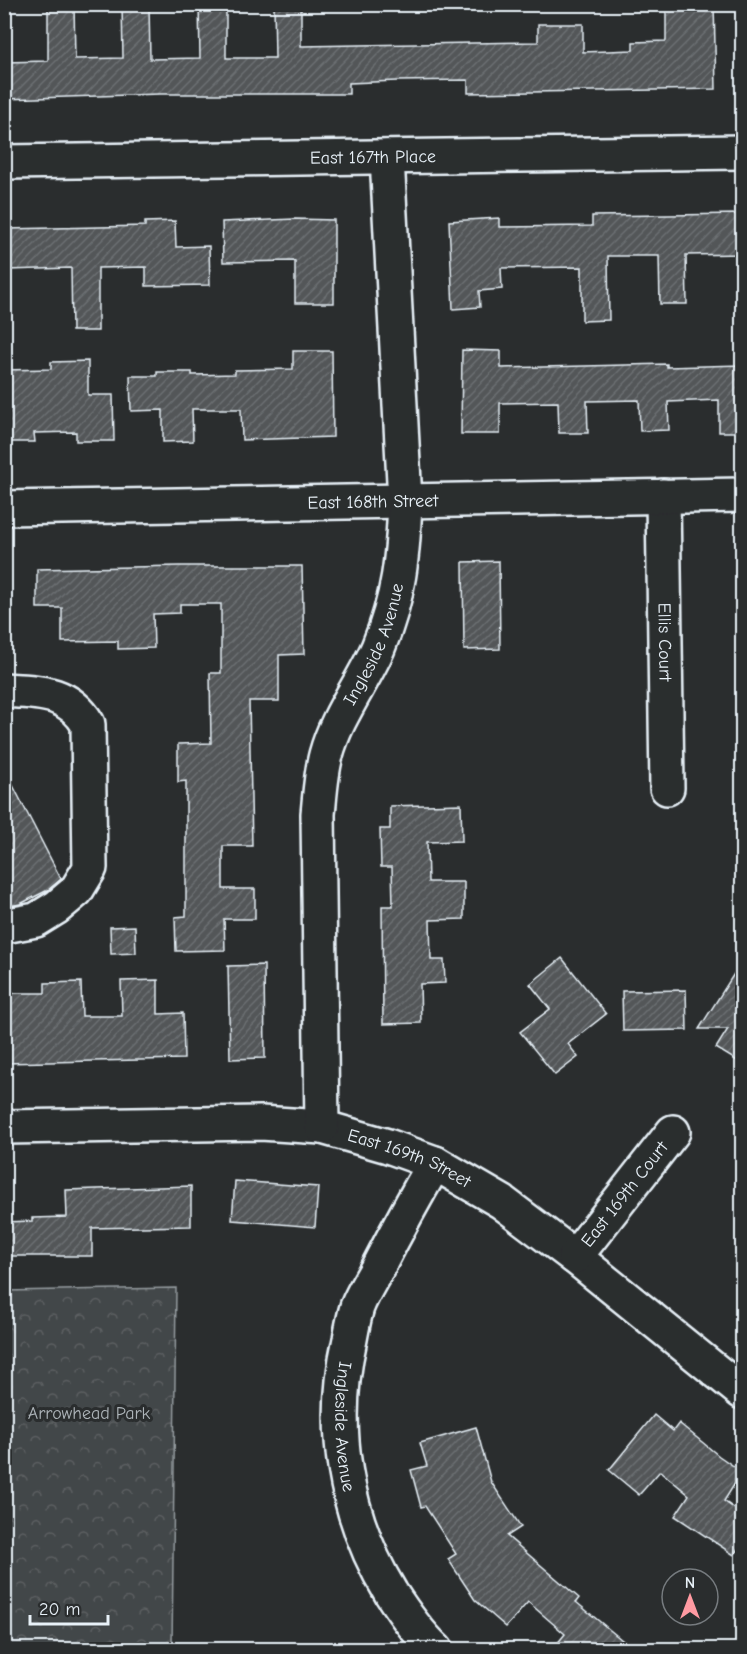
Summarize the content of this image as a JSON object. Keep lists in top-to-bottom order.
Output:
{
  "streets": {
    "street": [
      "East 167th Place",
      "East 168th Street",
      "Ellis Court",
      "Ingleside Avenue",
      "East 169th Street",
      "East 169th Court"
    ]
  },
  "crossings": [
    ["East 167th Place", "Ingleside Avenue"],
    ["East 168th Street", "Ellis Court"],
    ["East 168th Street", "Ingleside Avenue"],
    ["Ingleside Avenue", "East 169th Street"],
    ["East 169th Street", "East 169th Court"]
  ],
  "parks": ["Arrowhead Park"],
  "scale_bar": "20 m",
  "north": "top"
}
